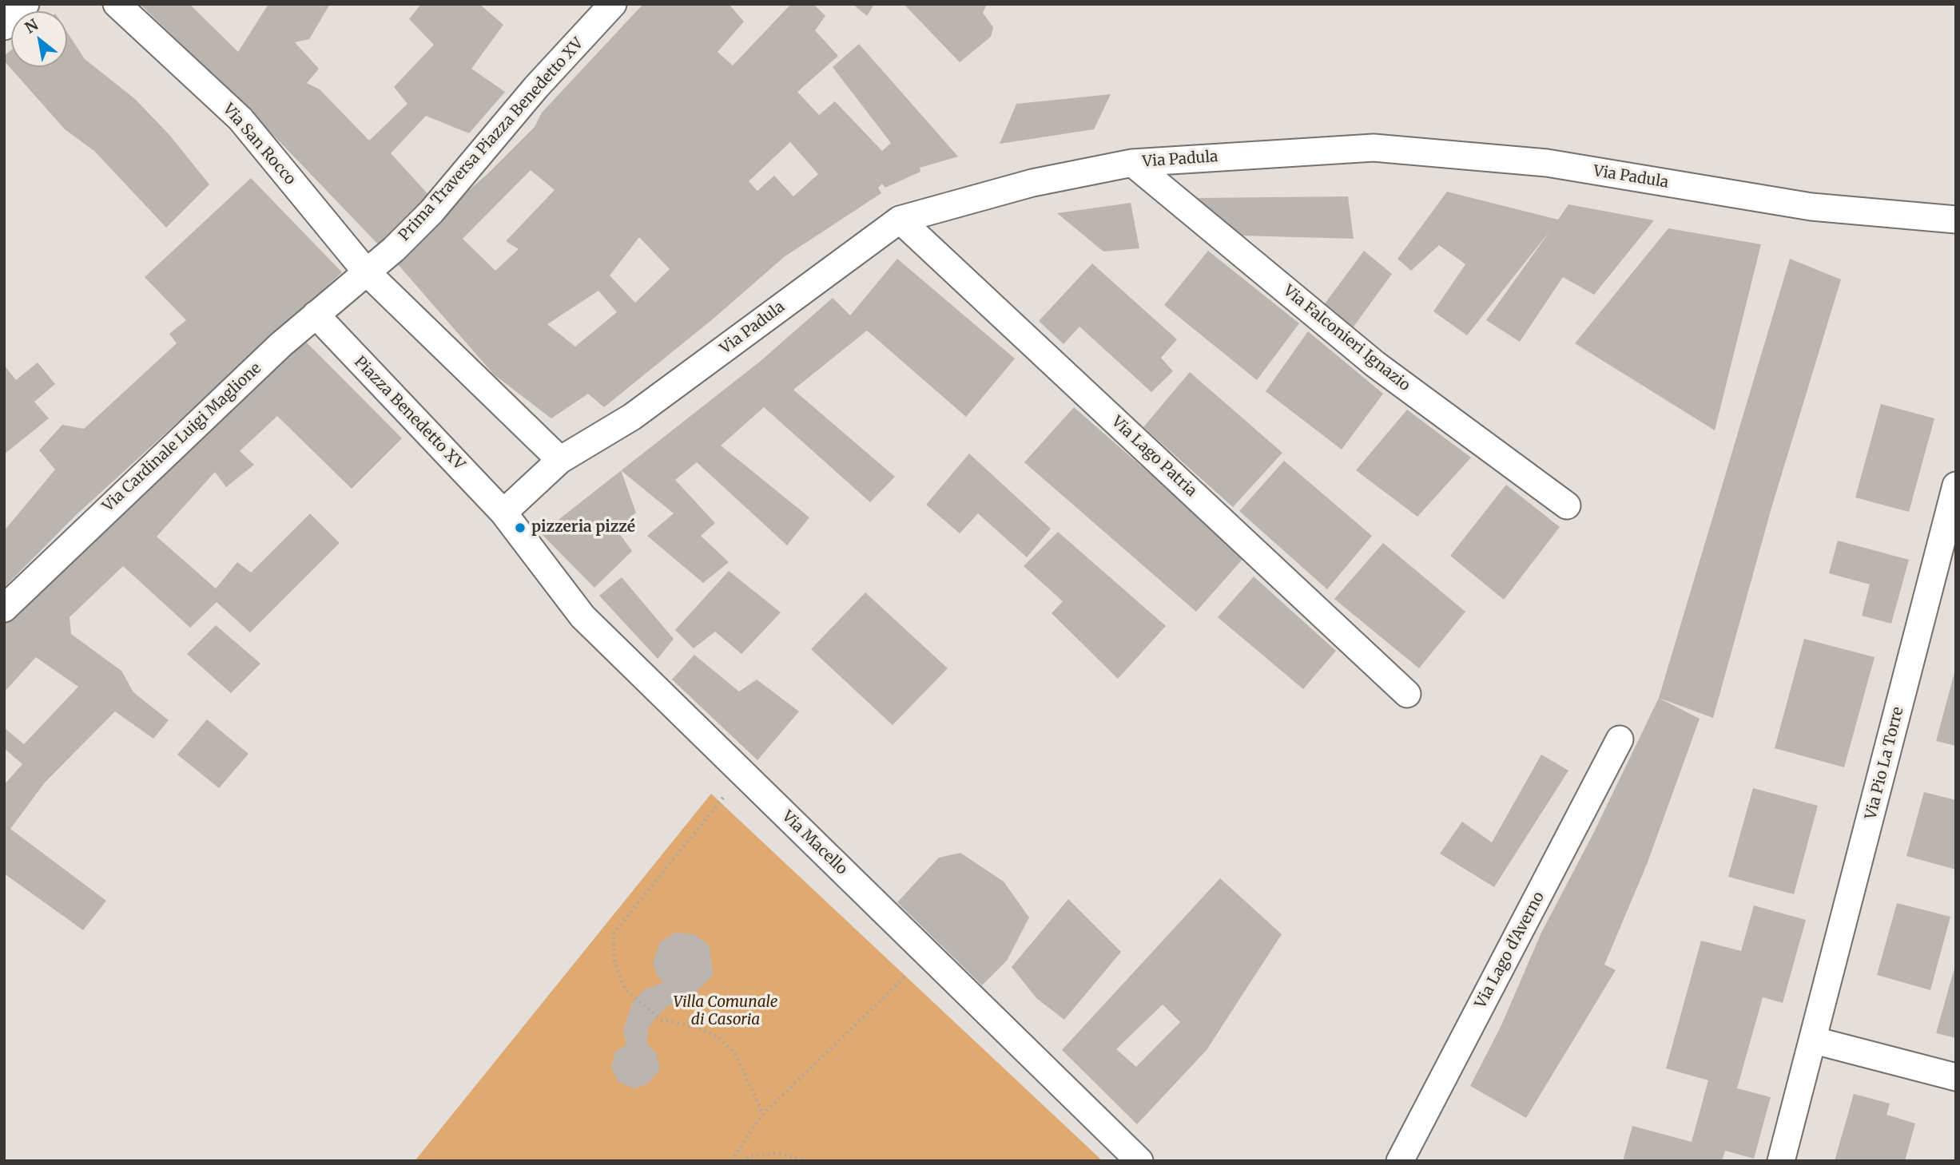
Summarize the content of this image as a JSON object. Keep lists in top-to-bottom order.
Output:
{
  "streets": {
    "street": [
      "Prima Traversa Piazza Benedetto XV",
      "Via San Rocco",
      "Via Padula",
      "Via Falconieri Ignazio",
      "Piazza Benedetto XV",
      "Via Cardinale Luigi Maglione",
      "Via Lago Patria",
      "Via Pio La Torre",
      "Via Macello",
      "Via Lago d'Averno"
    ]
  },
  "crossings": [
    ["Prima Traversa Piazza Benedetto XV", "Via San Rocco"],
    ["Prima Traversa Piazza Benedetto XV", "Via Cardinale Luigi Maglione"],
    ["Via San Rocco", "Via Cardinale Luigi Maglione"],
    ["Via Padula", "Via Falconieri Ignazio"],
    ["Via Padula", "Piazza Benedetto XV"],
    ["Via Padula", "Via Lago Patria"],
    ["Via Padula", "Via Macello"],
    ["Piazza Benedetto XV", "Via Cardinale Luigi Maglione"],
    ["Piazza Benedetto XV", "Via Macello"]
  ],
  "parks": ["Villa Comunale di Casoria"],
  "places": ["pizzeria pizzé"],
  "north": "top left"
}
